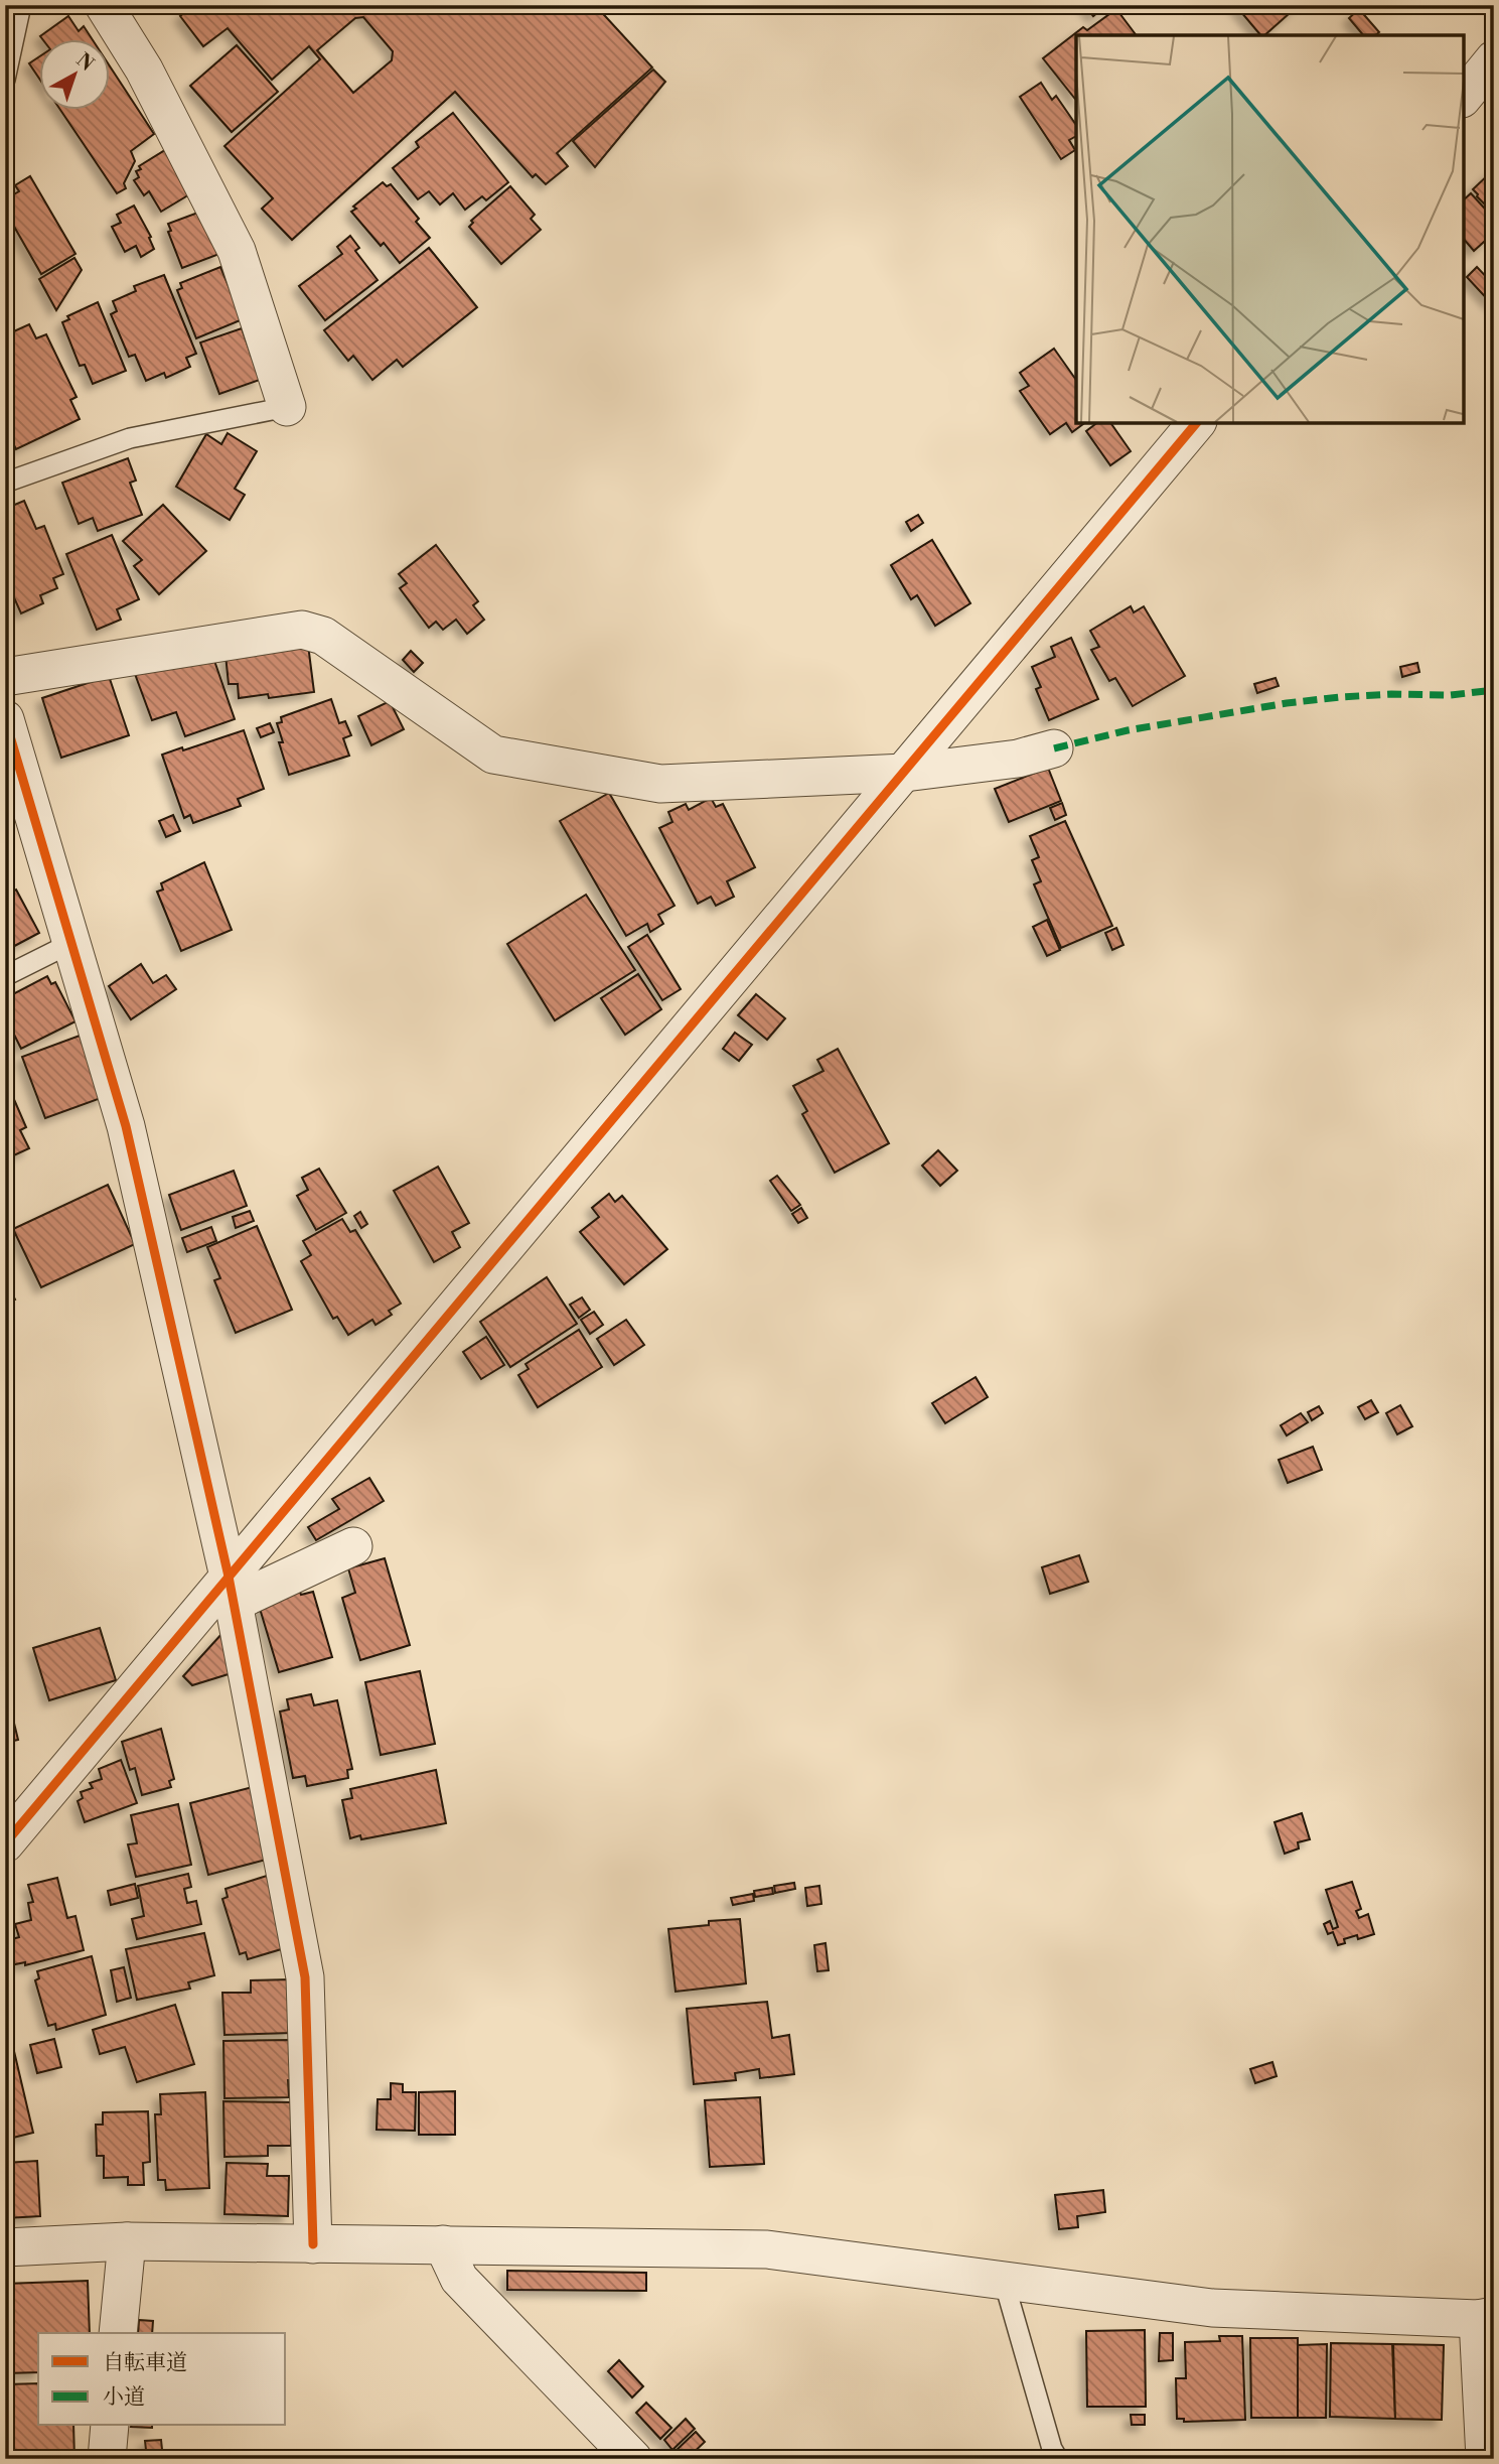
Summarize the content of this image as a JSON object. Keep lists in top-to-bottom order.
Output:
{
  "legend": ["自転車道", "小道"],
  "north": "top right"
}
